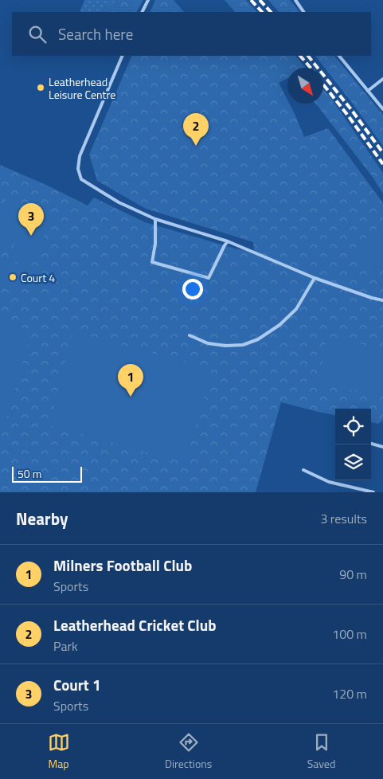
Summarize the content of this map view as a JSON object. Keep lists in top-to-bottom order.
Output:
{
  "places": ["Leatherhead Leisure Centre", "Court 4"],
  "scale_bar": "50 m",
  "north": "bottom right",
  "page": {
    "search": "Search here",
    "pins": ["2", "3", "1"],
    "scale": "50 m",
    "heading": ["Nearby", "3 results"],
    "list": [
      {
        "mark": "1",
        "name": "Milners Football Club",
        "note": "Sports",
        "value": "90 m"
      },
      {
        "mark": "2",
        "name": "Leatherhead Cricket Club",
        "note": "Park",
        "value": "100 m"
      },
      {
        "mark": "3",
        "name": "Court 1",
        "note": "Sports",
        "value": "120 m"
      }
    ],
    "nav": ["Map", "Directions", "Saved"]
  }
}
